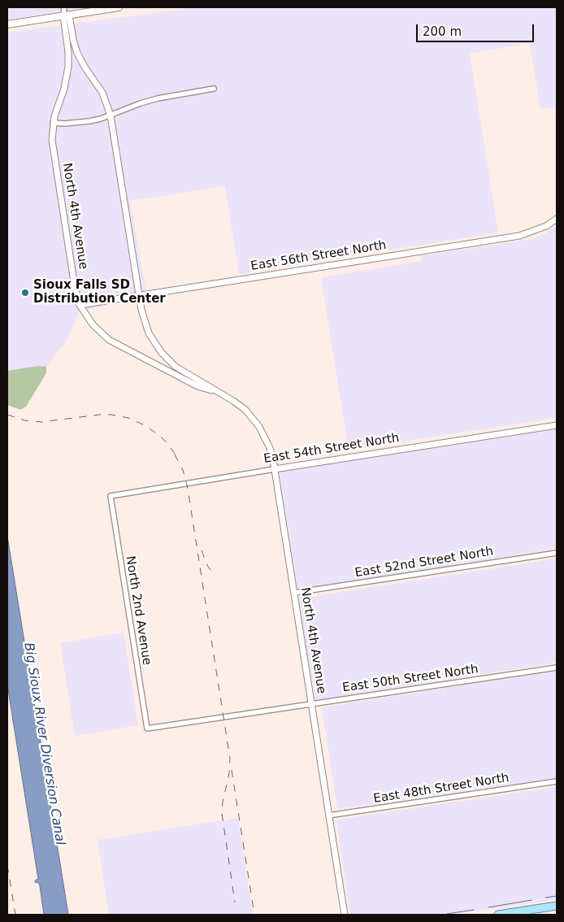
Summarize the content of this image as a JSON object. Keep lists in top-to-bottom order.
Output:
{
  "streets": {
    "street": [
      "North 4th Avenue",
      "East 56th Street North",
      "East 54th Street North",
      "East 52nd Street North",
      "North 2nd Avenue",
      "East 50th Street North",
      "East 48th Street North"
    ]
  },
  "crossings": [
    ["North 4th Avenue", "East 56th Street North"],
    ["North 4th Avenue", "East 54th Street North"],
    ["North 4th Avenue", "East 52nd Street North"],
    ["North 4th Avenue", "East 50th Street North"],
    ["North 4th Avenue", "East 48th Street North"],
    ["East 54th Street North", "North 2nd Avenue"],
    ["North 2nd Avenue", "East 50th Street North"]
  ],
  "water": ["Big Sioux River Diversion Canal"],
  "places": ["Sioux Falls SD Distribution Center"],
  "scale_bar": "200 m"
}
